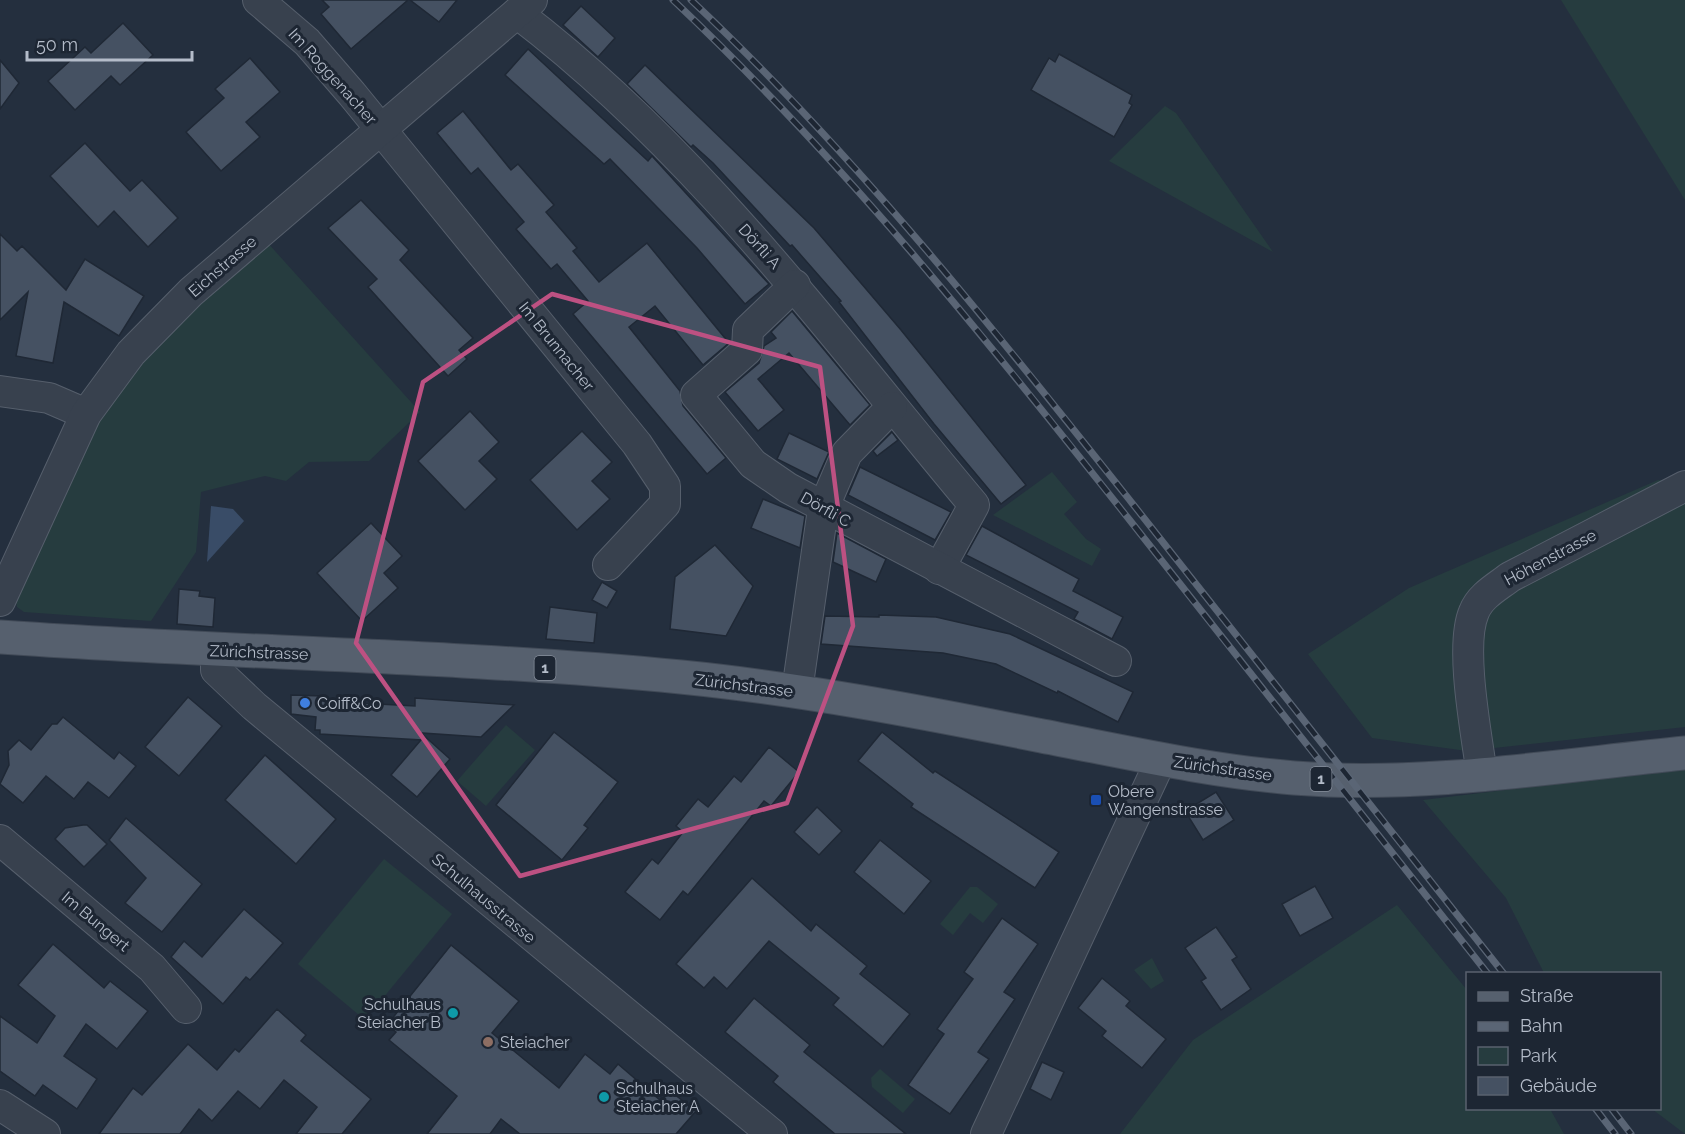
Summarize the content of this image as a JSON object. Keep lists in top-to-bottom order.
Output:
{
  "streets": {
    "main road": ["Zürichstrasse", "1"],
    "street": [
      "Im Roggenacher",
      "Dörfli A",
      "Eichstrasse",
      "Im Brunnacher",
      "Dörfli C",
      "Höhenstrasse",
      "Schulhausstrasse",
      "Im Bungert"
    ]
  },
  "crossings": [
    ["Im Roggenacher", "Eichstrasse"],
    ["Im Roggenacher", "Im Brunnacher"],
    ["Dörfli A", "Eichstrasse"],
    ["Dörfli A", "Dörfli C"],
    ["Eichstrasse", "Im Brunnacher"],
    ["Höhenstrasse", "Zürichstrasse"],
    ["Höhenstrasse", "1"],
    ["Zürichstrasse", "1"],
    ["Zürichstrasse", "Schulhausstrasse"]
  ],
  "places": {
    "other": [
      "Coiff&Co",
      "Schulhaus Steiacher B",
      "Steiacher",
      "Schulhaus Steiacher A"
    ],
    "transit": ["Obere Wangenstrasse"]
  },
  "legend": [
    "Straße",
    "Bahn",
    "Park",
    "Gebäude"
  ],
  "scale_bar": "50 m"
}
